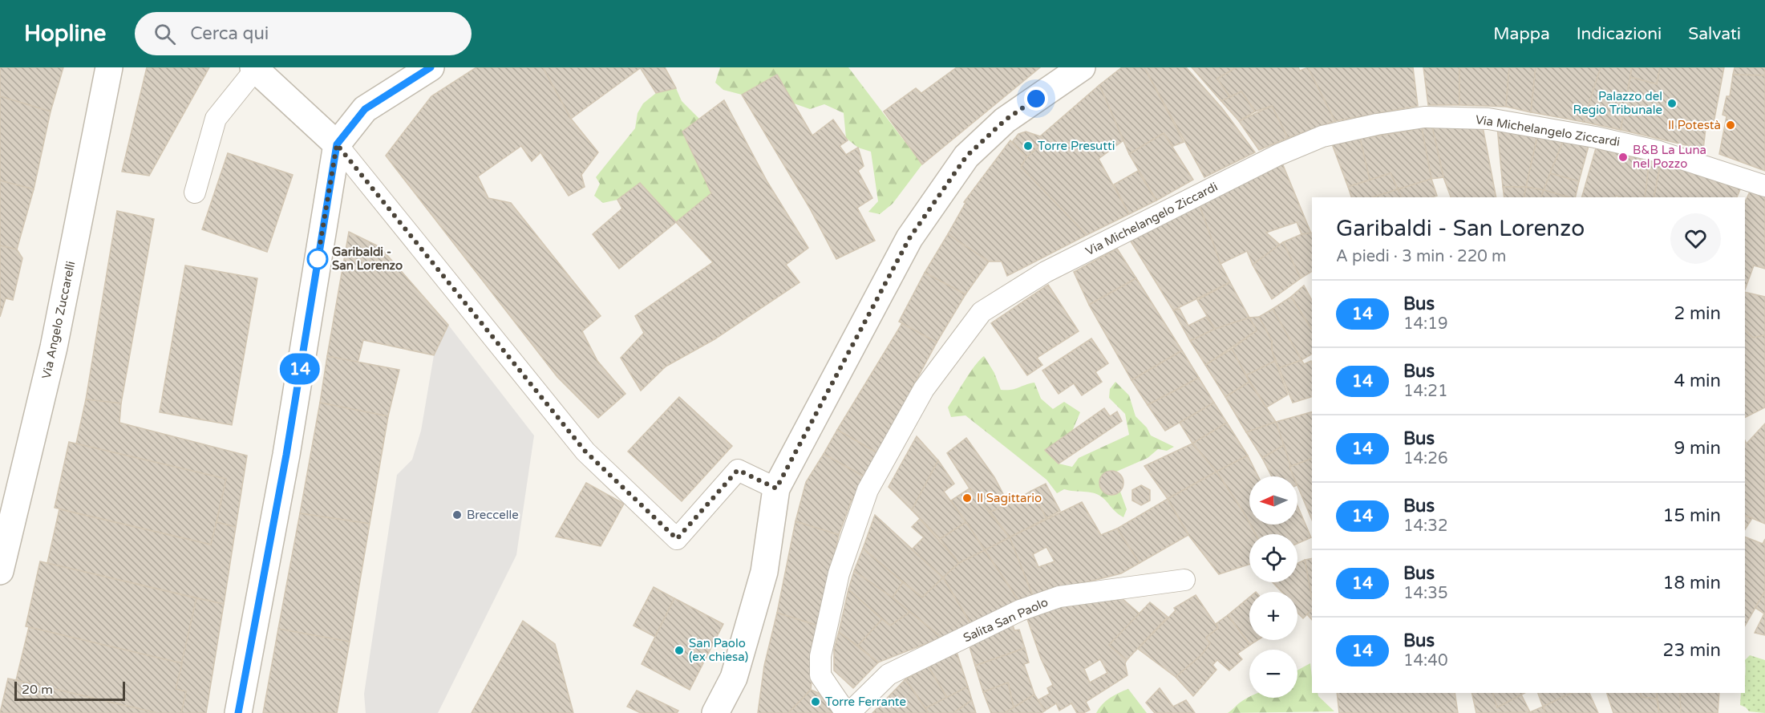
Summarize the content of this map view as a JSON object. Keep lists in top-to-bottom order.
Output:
{
  "streets": {
    "street": ["Via Angelo Zuccarelli"],
    "lane": ["Via Michelangelo Ziccardi", "Salita San Paolo"]
  },
  "crossings": [
    ["Via Michelangelo Ziccardi", "Salita San Paolo"]
  ],
  "places": [
    "Palazzo del Regio Tribunale",
    "Il Potestà",
    "Torre Presutti",
    "B&B La Luna nel Pozzo",
    "Garibaldi - San Lorenzo",
    "Il Sagittario",
    "Breccelle",
    "San Paolo (ex chiesa)",
    "Torre Ferrante"
  ],
  "lines": ["bus line 14"],
  "scale_bar": "20 m",
  "north": "left",
  "page": {
    "header": "Hopline",
    "search": "Cerca qui",
    "nav": ["Mappa", "Indicazioni", "Salvati"],
    "on_map": "14",
    "heading": ["Garibaldi - San Lorenzo", "A piedi · 3 min · 220 m"],
    "list": [
      {
        "mark": "14",
        "name": "Bus",
        "note": "14:19",
        "value": "2 min"
      },
      {
        "mark": "14",
        "name": "Bus",
        "note": "14:21",
        "value": "4 min"
      },
      {
        "mark": "14",
        "name": "Bus",
        "note": "14:26",
        "value": "9 min"
      },
      {
        "mark": "14",
        "name": "Bus",
        "note": "14:32",
        "value": "15 min"
      },
      {
        "mark": "14",
        "name": "Bus",
        "note": "14:35",
        "value": "18 min"
      },
      {
        "mark": "14",
        "name": "Bus",
        "note": "14:40",
        "value": "23 min"
      }
    ],
    "map_buttons": ["+", "−"],
    "scale": "20 m"
  }
}
